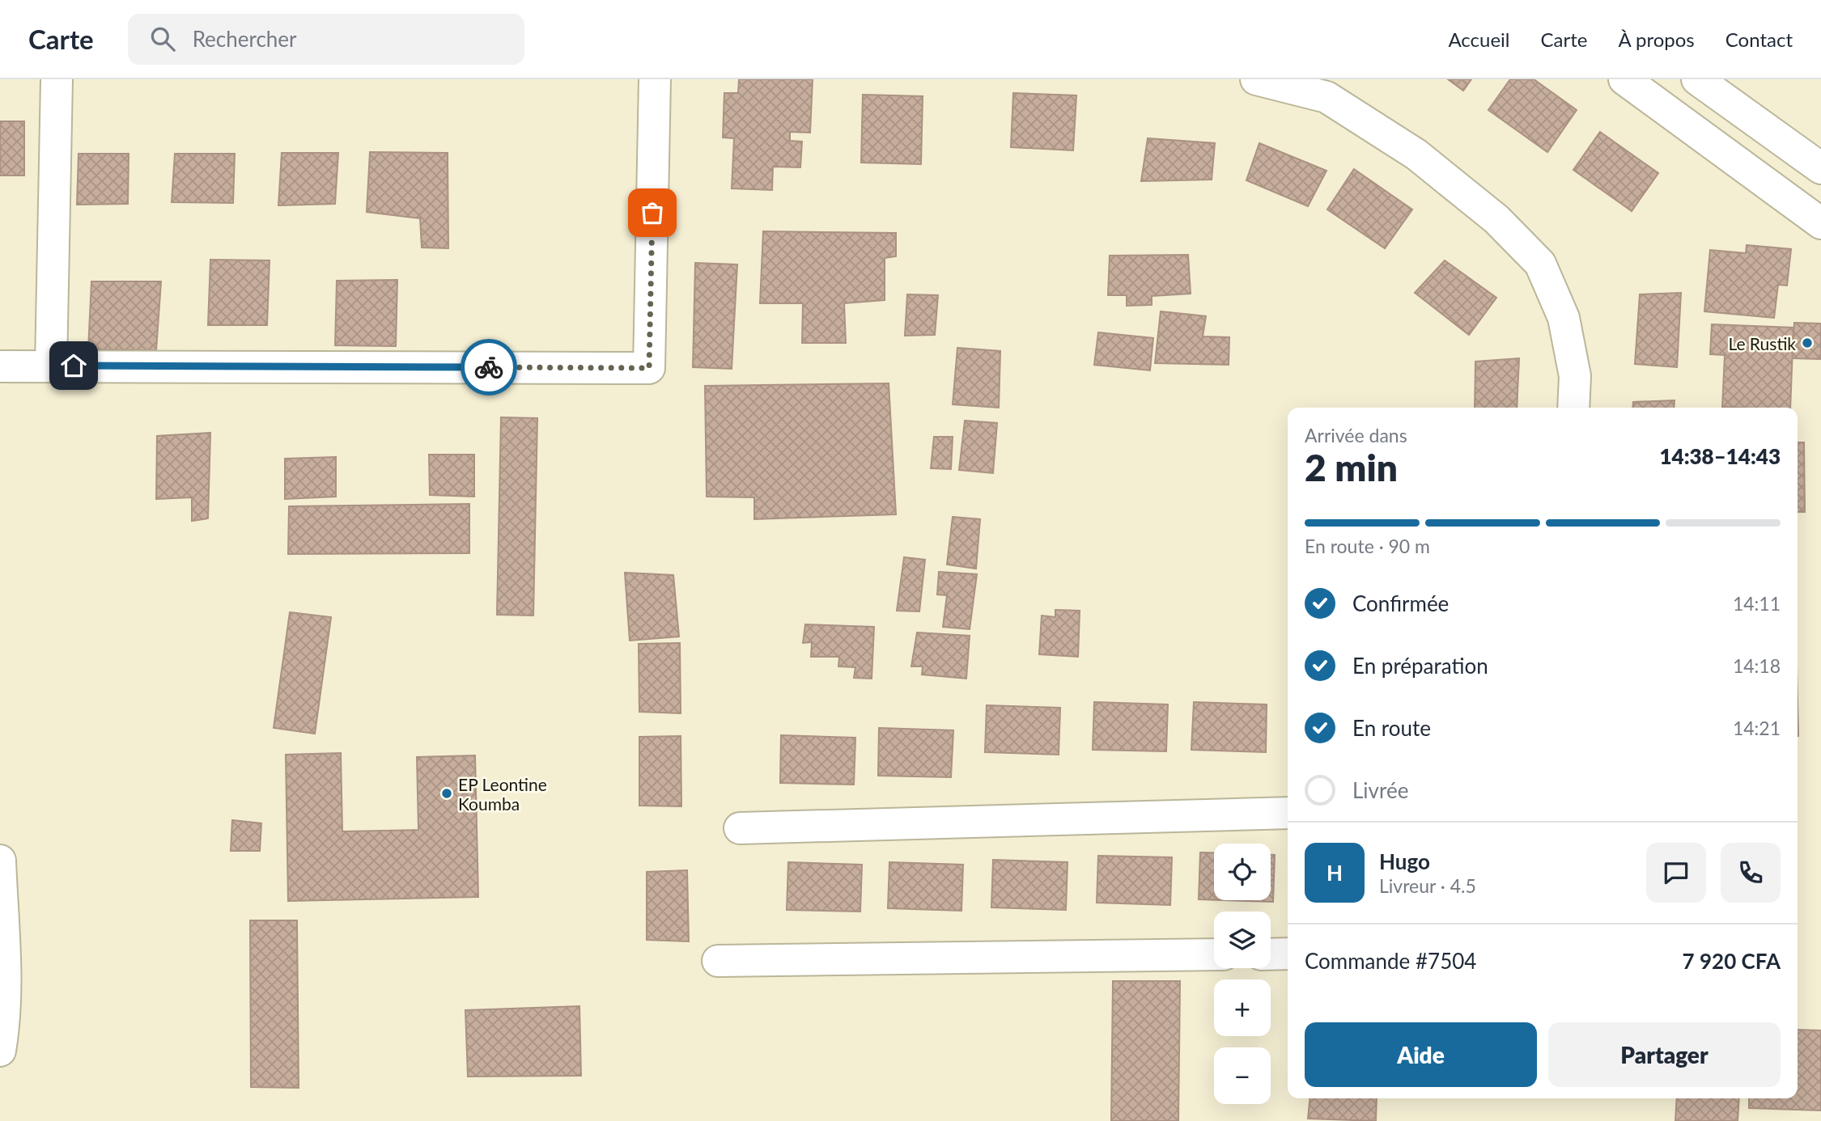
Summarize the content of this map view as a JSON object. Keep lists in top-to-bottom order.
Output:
{
  "places": ["Le Rustik", "EP Leontine Koumba"],
  "page": {
    "header": "Carte",
    "search": "Rechercher",
    "nav": [
      "Accueil",
      "Carte",
      "À propos",
      "Contact"
    ],
    "heading": ["2 min", "Arrivée dans", "14:38–14:43"],
    "panel": [
      "Hugo",
      "Livreur · 4.5",
      "Commande #7504",
      "7 920 CFA"
    ],
    "bar": "En route · 90 m",
    "list": [
      ["Confirmée", "14:11"],
      ["En préparation", "14:18"],
      ["En route", "14:21"],
      "Livrée"
    ],
    "round": "H",
    "map_buttons": ["+", "−"],
    "buttons": ["Aide", "Partager"]
  }
}
